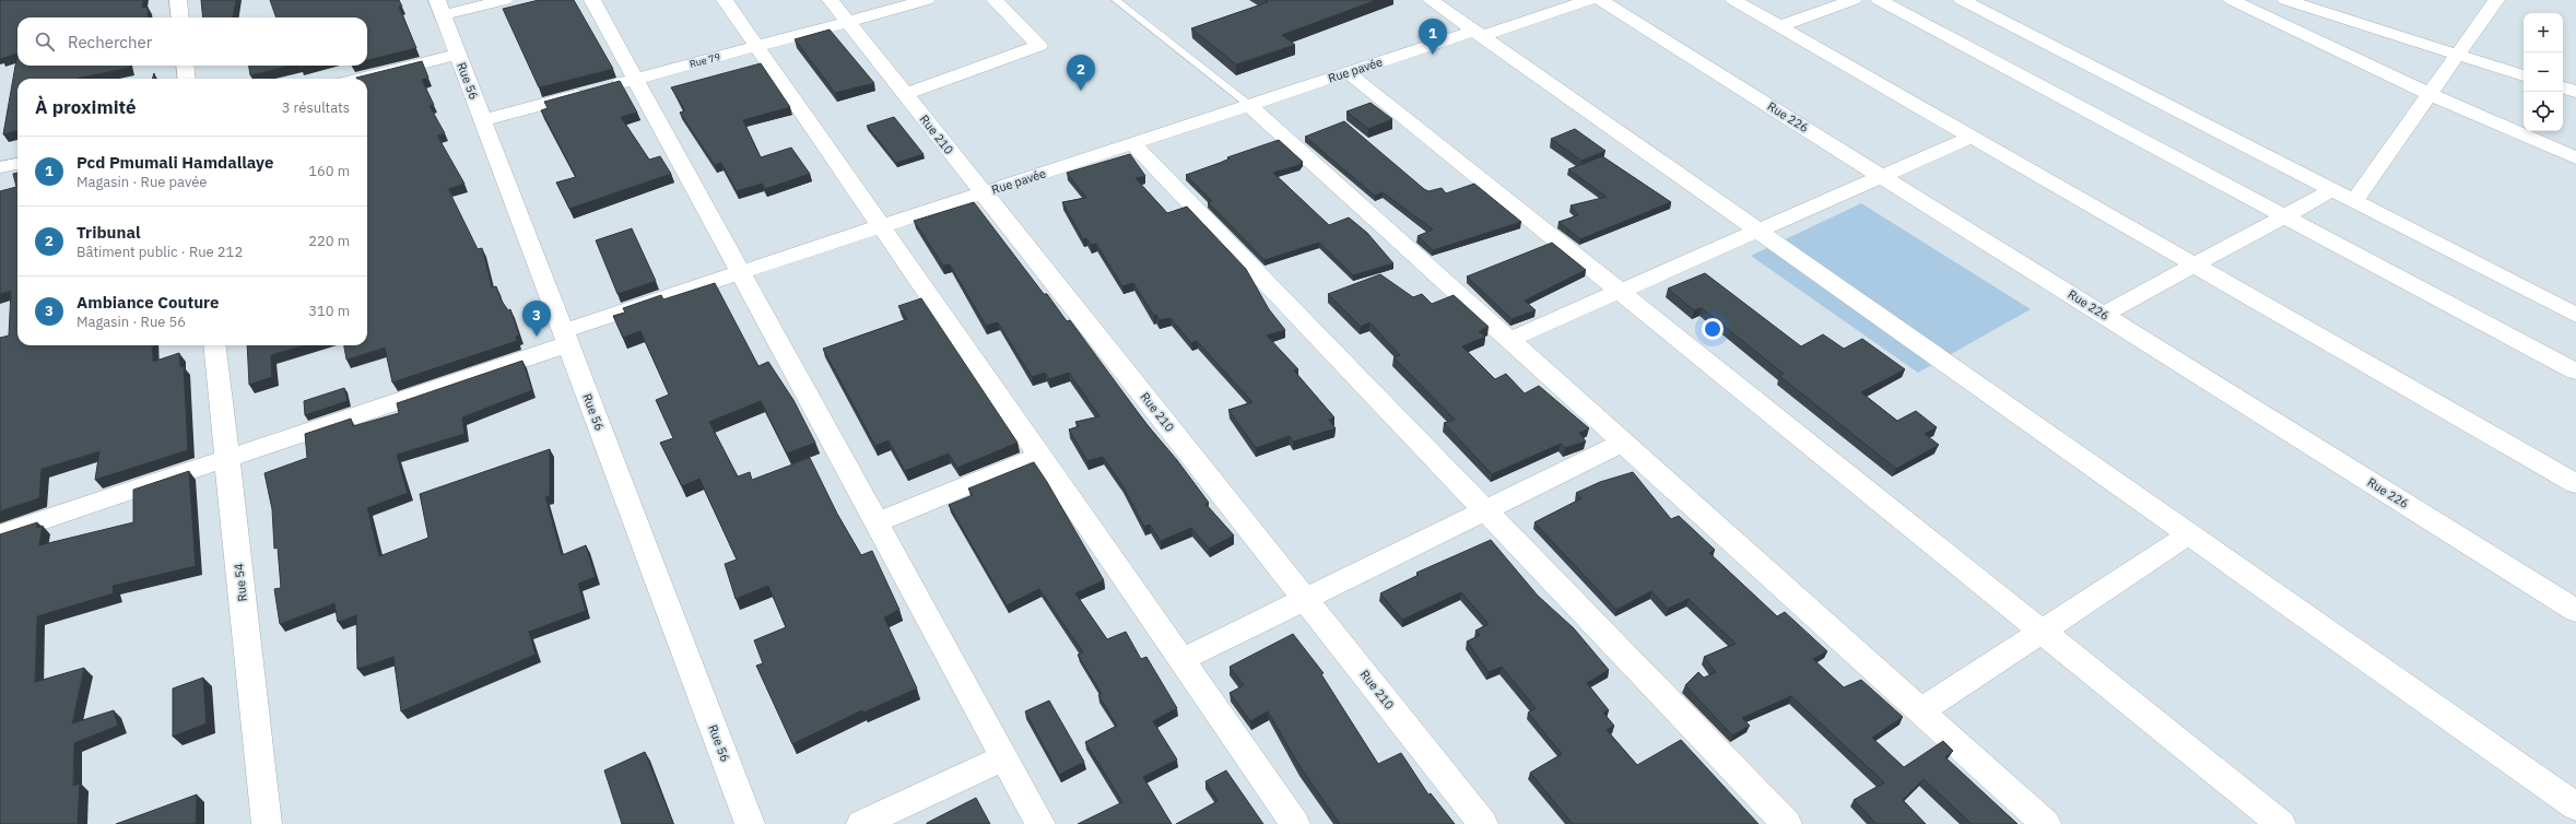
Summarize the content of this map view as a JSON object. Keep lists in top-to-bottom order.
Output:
{
  "streets": {
    "street": [
      "Rue 79",
      "Rue pavée",
      "Rue 56",
      "Rue 226",
      "Rue 210",
      "Rue 54"
    ]
  },
  "crossings": [
    ["Rue 79", "Rue 56"],
    ["Rue 79", "Rue 210"],
    ["Rue pavée", "Rue 56"],
    ["Rue pavée", "Rue 210"],
    ["Rue pavée", "Rue 54"]
  ],
  "page": {
    "map_buttons": ["+", "−"],
    "search": "Rechercher",
    "pins": ["1", "2", "3"],
    "heading": ["À proximité", "3 résultats"],
    "list": [
      {
        "mark": "1",
        "name": "Pcd Pmumali Hamdallaye",
        "note": "Magasin · Rue pavée",
        "value": "160 m"
      },
      {
        "mark": "2",
        "name": "Tribunal",
        "note": "Bâtiment public · Rue 212",
        "value": "220 m"
      },
      {
        "mark": "3",
        "name": "Ambiance Couture",
        "note": "Magasin · Rue 56",
        "value": "310 m"
      }
    ]
  }
}
